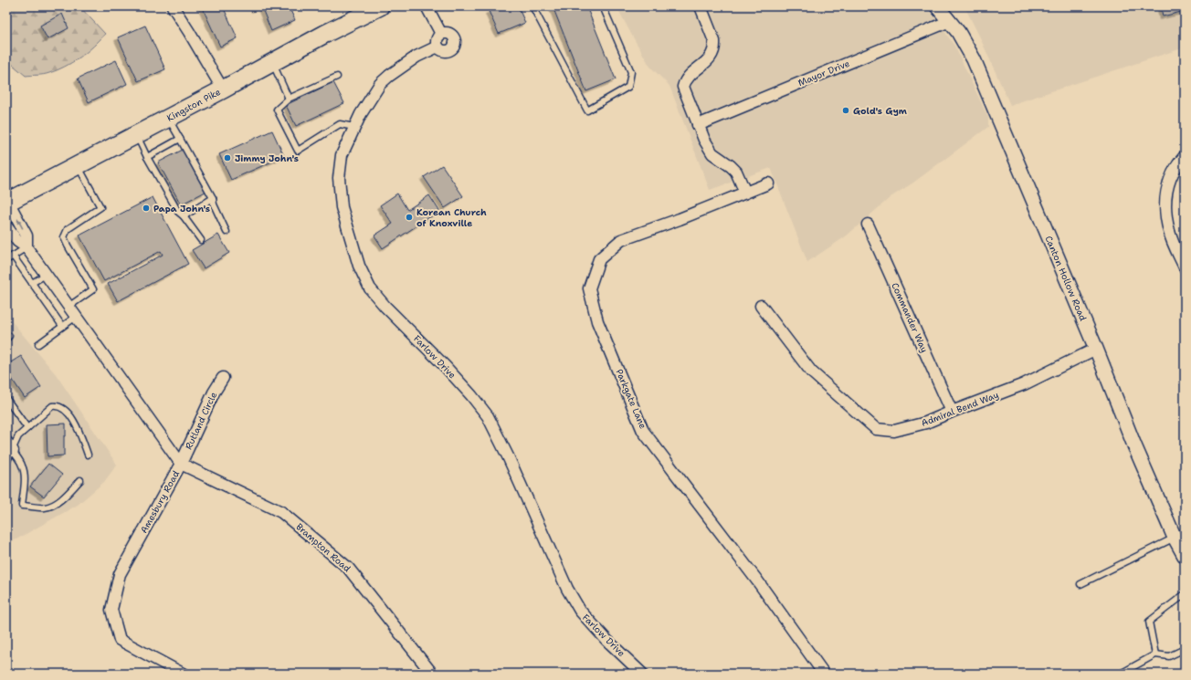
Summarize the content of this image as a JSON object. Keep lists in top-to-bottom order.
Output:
{
  "streets": {
    "main road": ["Kingston Pike"],
    "street": [
      "Mayor Drive",
      "Canton Hollow Road",
      "Commander Way",
      "Farlow Drive",
      "Parkgate Lane",
      "Admiral Bend Way",
      "Rutland Circle",
      "Amesbury Road",
      "Brampton Road"
    ]
  },
  "crossings": [
    ["Mayor Drive", "Canton Hollow Road"],
    ["Kingston Pike", "Amesbury Road"],
    ["Canton Hollow Road", "Admiral Bend Way"],
    ["Commander Way", "Admiral Bend Way"],
    ["Rutland Circle", "Amesbury Road"],
    ["Rutland Circle", "Brampton Road"],
    ["Amesbury Road", "Brampton Road"]
  ],
  "places": [
    "Gold's Gym",
    "Jimmy John's",
    "Papa John's",
    "Korean Church of Knoxville"
  ]
}
